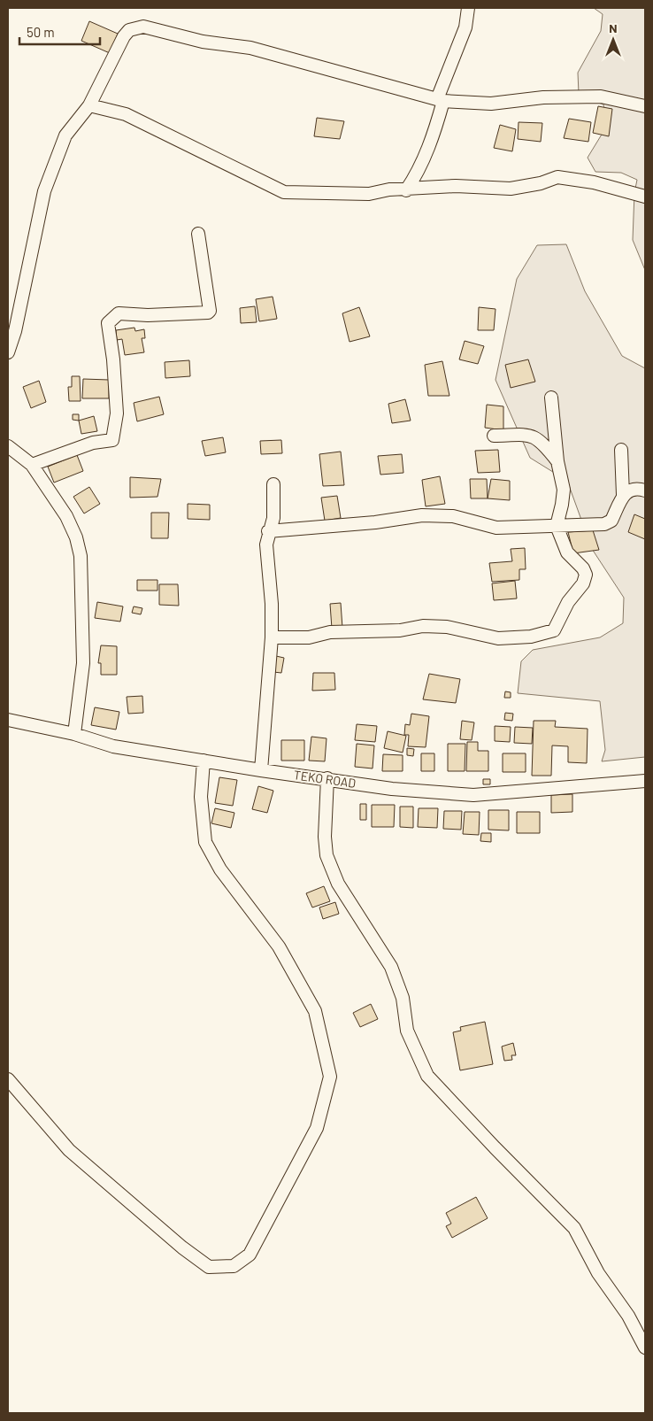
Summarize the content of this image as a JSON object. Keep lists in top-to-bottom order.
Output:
{
  "streets": {
    "street": ["TEKO ROAD"]
  },
  "scale_bar": "50 m",
  "north": "top"
}
